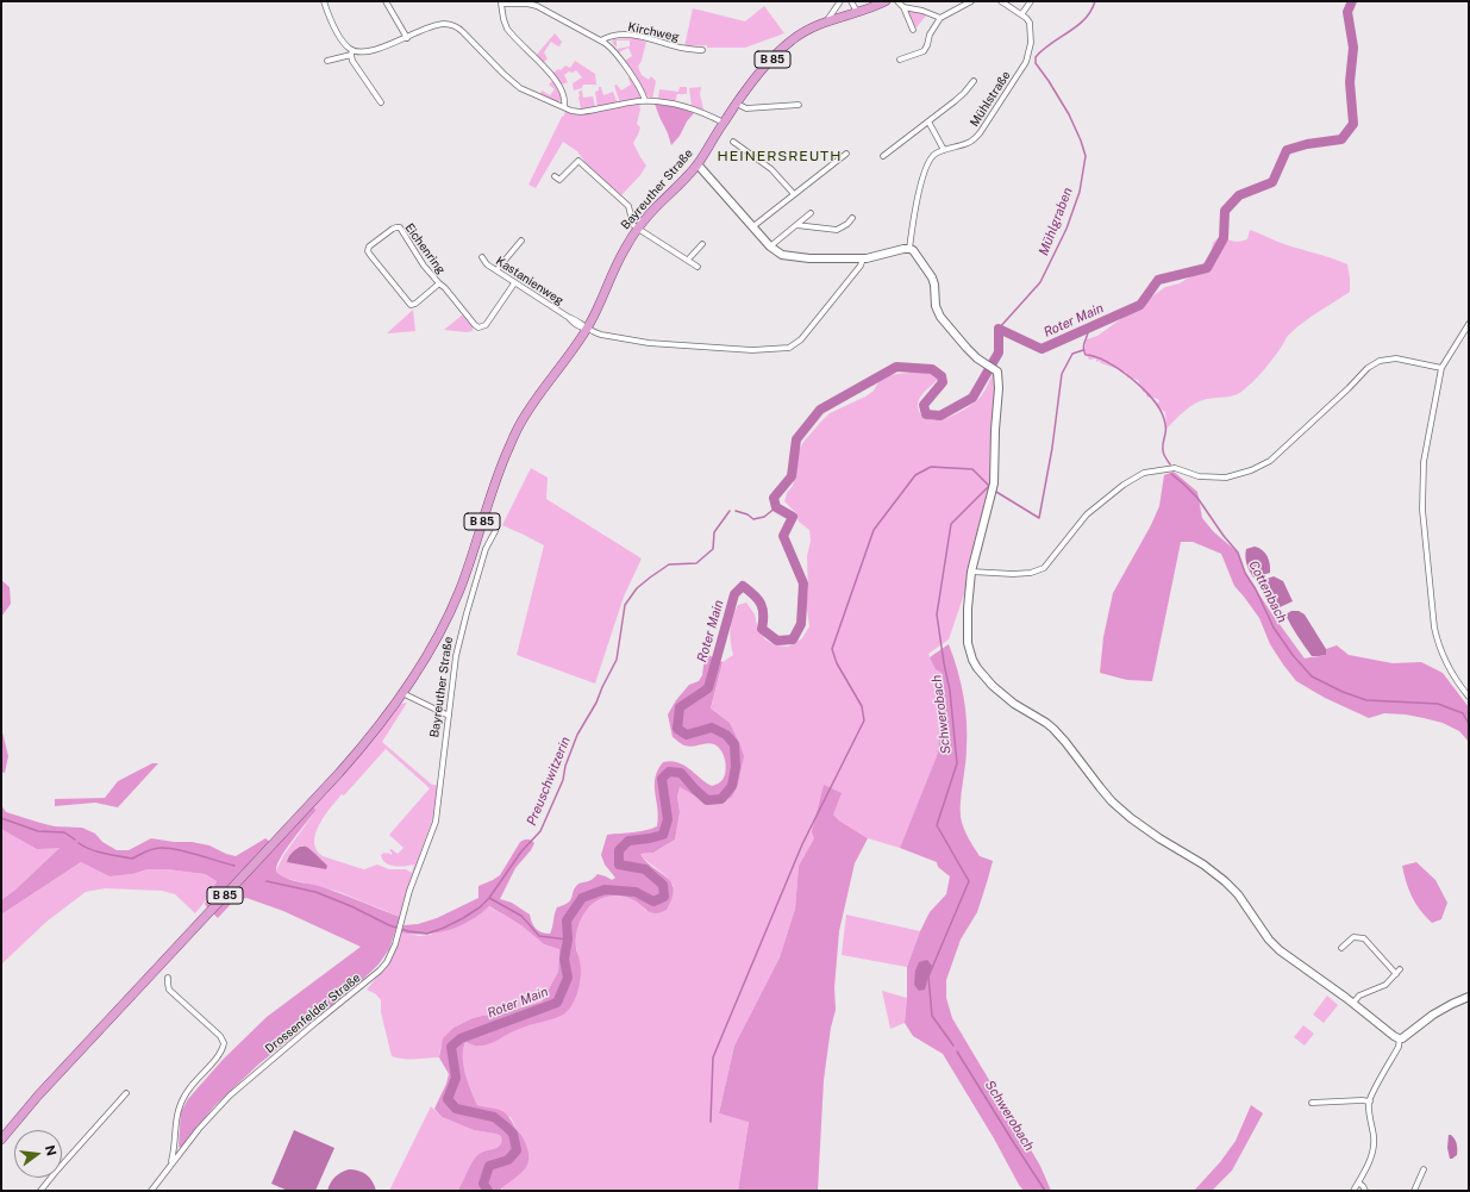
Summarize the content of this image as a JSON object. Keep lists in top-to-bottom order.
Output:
{
  "streets": {
    "main road": ["B 85", "Bayreuther Straße"],
    "street": [
      "Kirchweg",
      "Mühlstraße",
      "Eichenring",
      "Kastanienweg",
      "Drossenfelder Straße"
    ]
  },
  "crossings": [
    ["B 85", "Bayreuther Straße"],
    ["Bayreuther Straße", "Kastanienweg"],
    ["Bayreuther Straße", "Drossenfelder Straße"],
    ["Eichenring", "Kastanienweg"]
  ],
  "districts": ["HEINERSREUTH"],
  "water": [
    "Mühlgraben",
    "Roter Main",
    "Cottenbach",
    "Schwerobach",
    "Preuschwitzerin"
  ],
  "north": "right"
}
